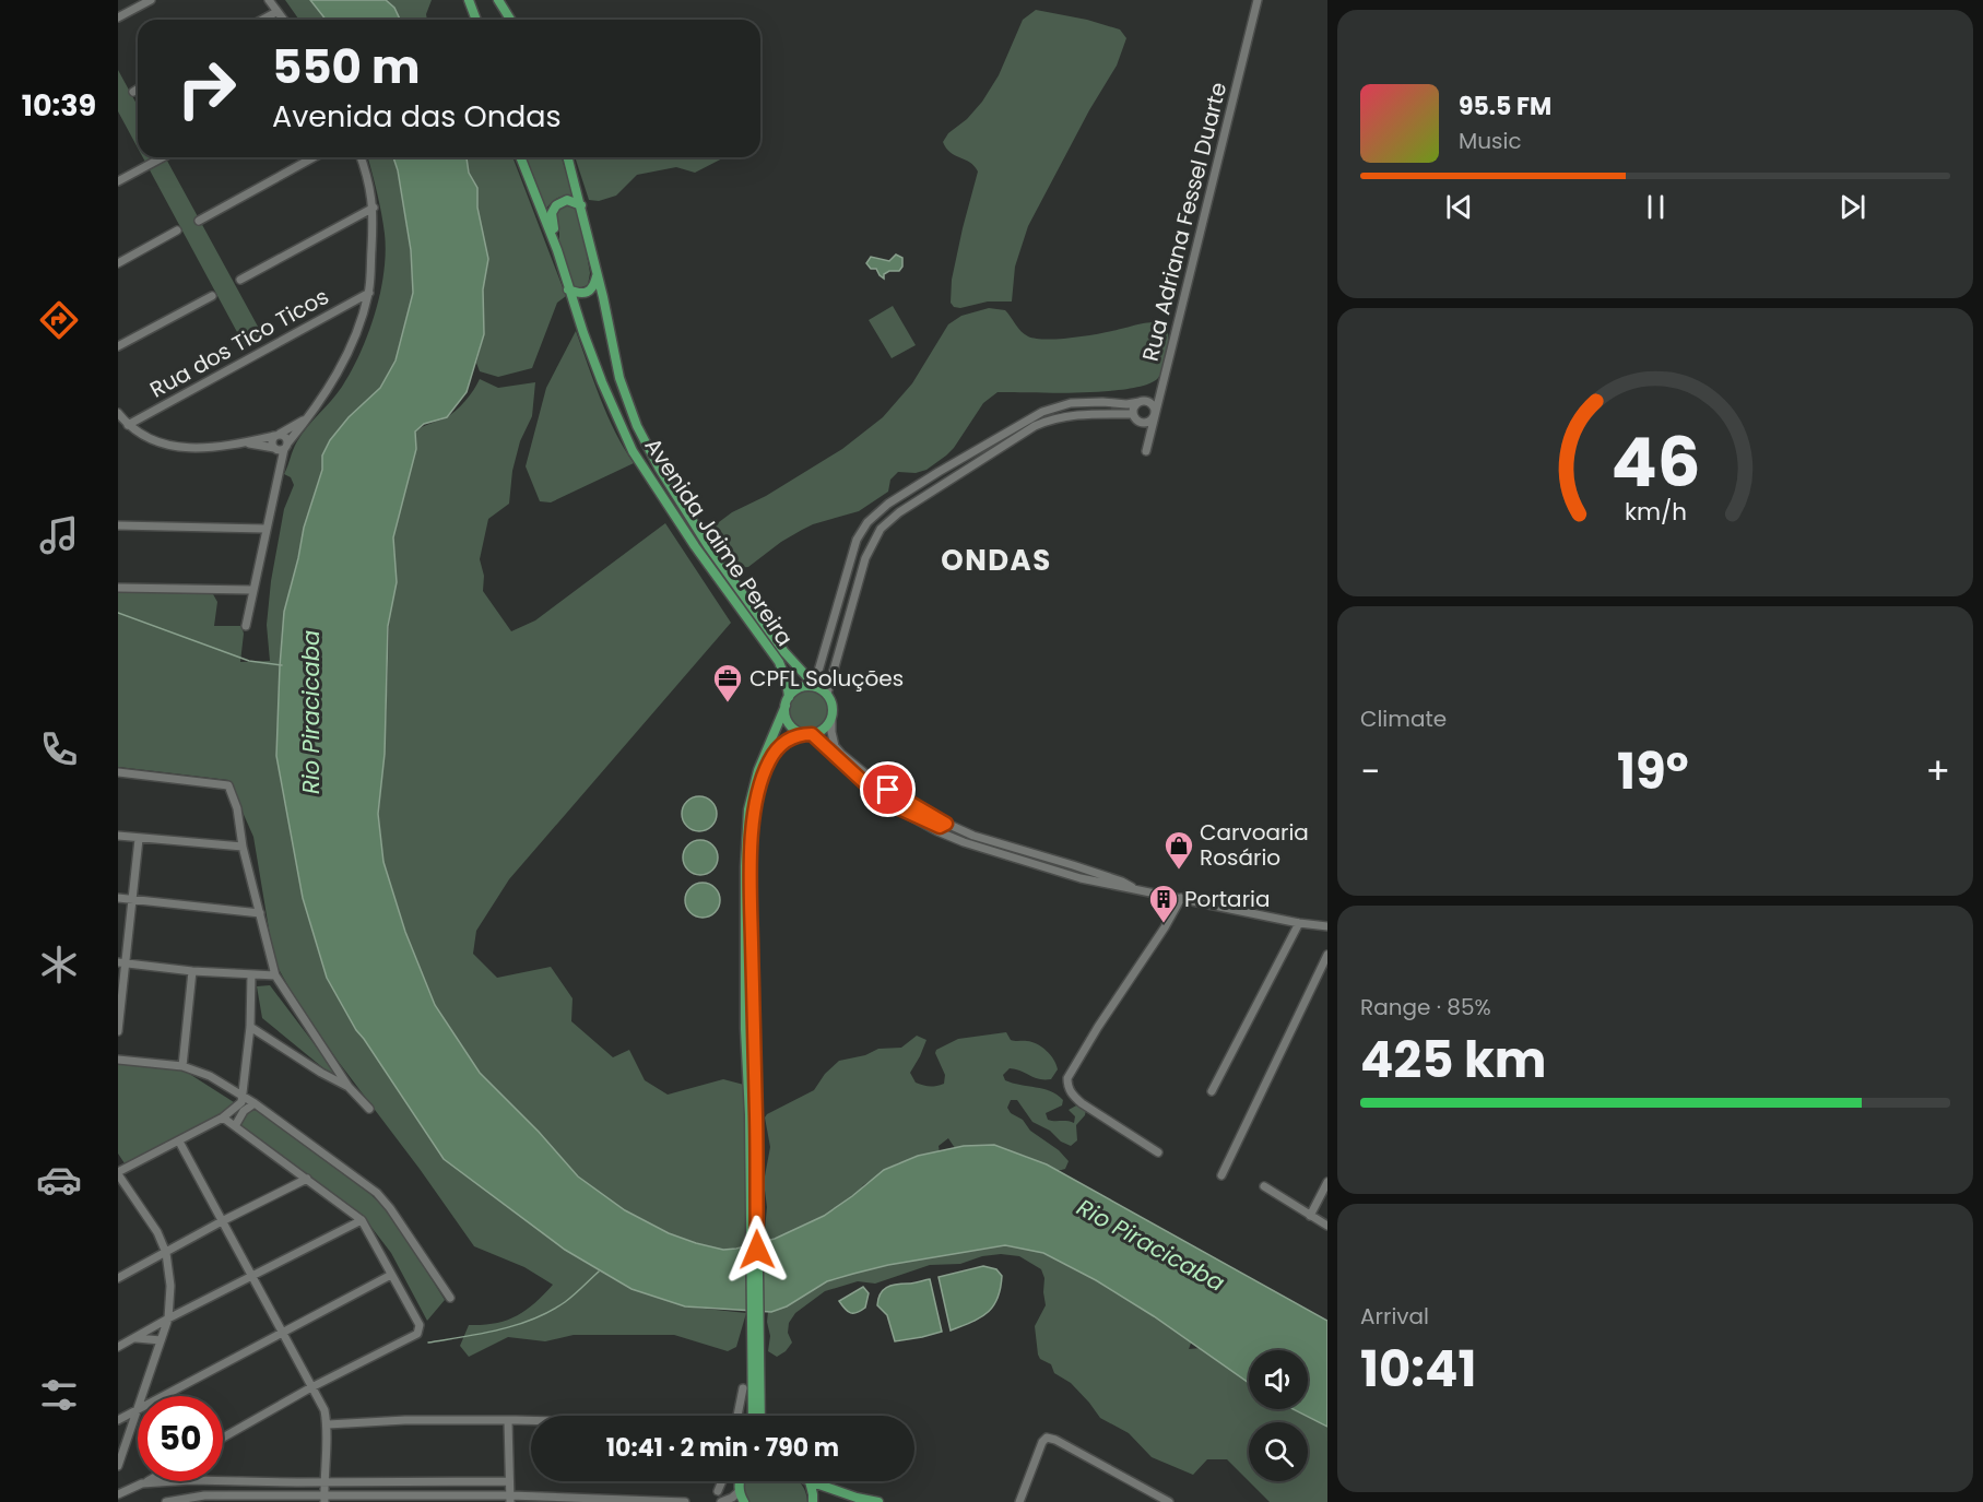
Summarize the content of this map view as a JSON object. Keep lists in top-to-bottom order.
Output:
{
  "streets": {
    "main road": ["Avenida Jaime Pereira"],
    "street": ["Rua Adriana Fessel Duarte", "Rua dos Tico Ticos"]
  },
  "districts": ["ONDAS"],
  "water": ["Rio Piracicaba"],
  "places": {
    "office": ["CPFL Soluções"],
    "shop": ["Carvoaria Rosário"],
    "building": ["Portaria"]
  },
  "page": {
    "tabs": "10:39",
    "turn": ["550 m", "Avenida das Ondas"],
    "song": ["95.5 FM", "Music"],
    "tile": [
      "Climate",
      ["Range · 85%", "425 km"],
      ["Arrival", "10:41"]
    ],
    "heat": ["−", "19°", "+"],
    "limit": "50",
    "trip": "10:41 · 2 min · 790 m",
    "gauge": ["46", "km/h"]
  }
}
